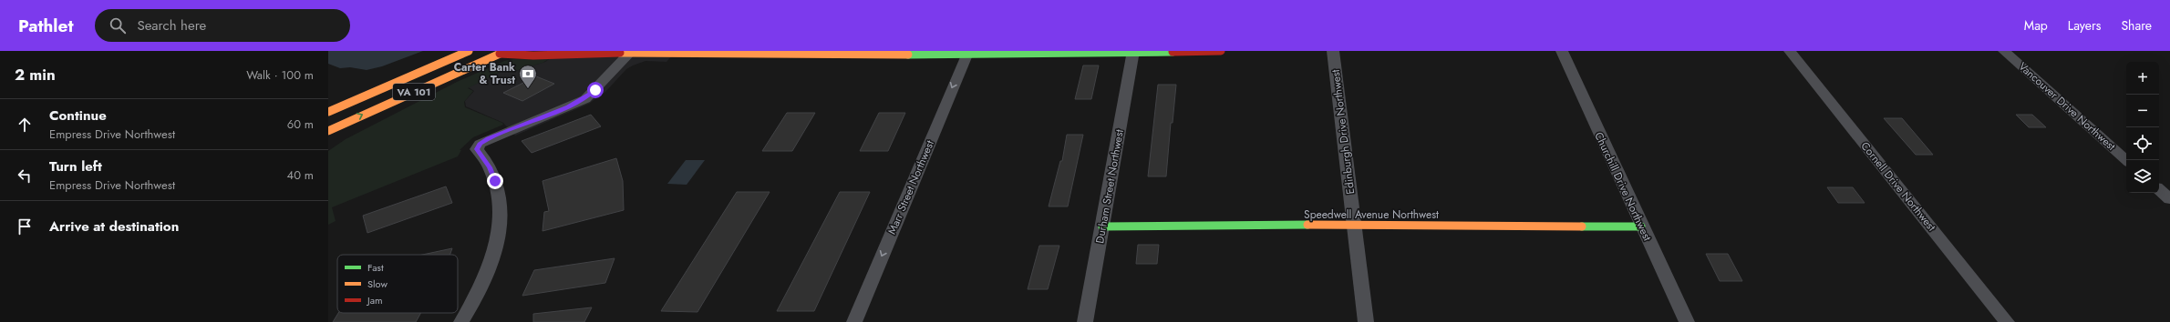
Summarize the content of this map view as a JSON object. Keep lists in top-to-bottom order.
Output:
{
  "streets": {
    "street": [
      "VA 101",
      "Vancouver Drive Northwest",
      "Edinburgh Drive Northwest",
      "Durham Street Northwest",
      "Churchill Drive Northwest",
      "Cornell Drive Northwest",
      "Marr Street Northwest",
      "Speedwell Avenue Northwest"
    ]
  },
  "crossings": [
    ["Edinburgh Drive Northwest", "Speedwell Avenue Northwest"],
    ["Durham Street Northwest", "Speedwell Avenue Northwest"],
    ["Churchill Drive Northwest", "Speedwell Avenue Northwest"]
  ],
  "one_way": ["Marr Street Northwest"],
  "places": {
    "bank": ["Carter Bank & Trust"]
  },
  "legend": ["Fast", "Slow", "Jam"],
  "page": {
    "header": "Pathlet",
    "search": "Search here",
    "nav": ["Map", "Layers", "Share"],
    "heading": ["2 min", "Walk · 100 m"],
    "map_buttons": ["+", "−"],
    "list": [
      ["Continue", "Empress Drive Northwest", "60 m"],
      ["Turn left", "Empress Drive Northwest", "40 m"],
      "Arrive at destination"
    ]
  }
}
